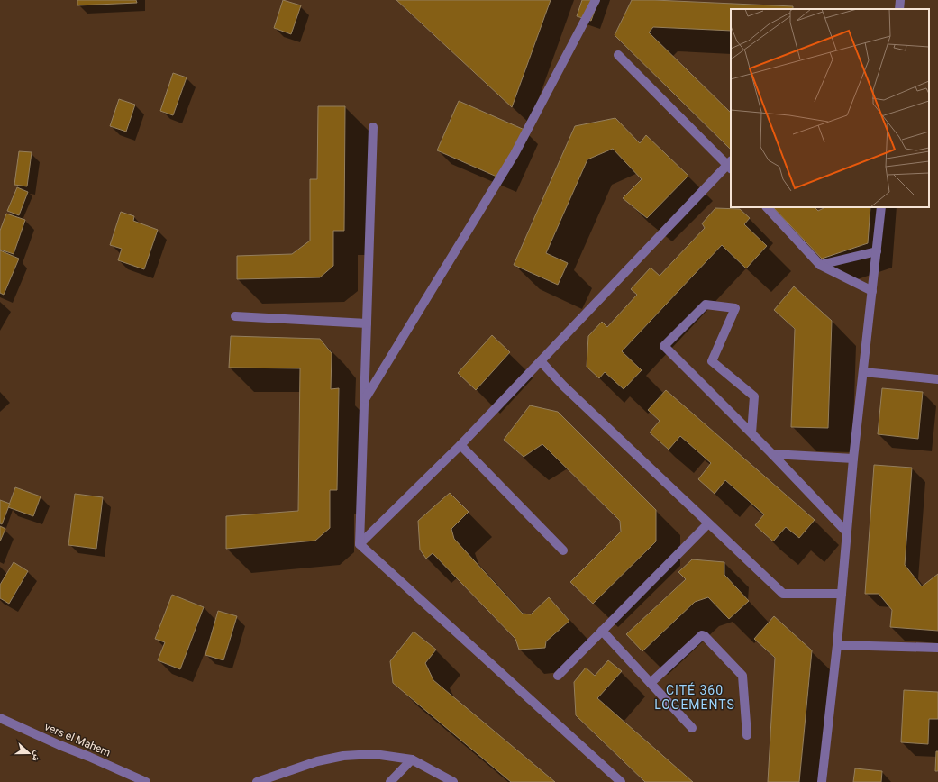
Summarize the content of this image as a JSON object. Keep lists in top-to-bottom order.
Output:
{
  "streets": {
    "street": ["vers el Mahem"]
  },
  "districts": ["CITÉ 360 LOGEMENTS"],
  "north": "right"
}
